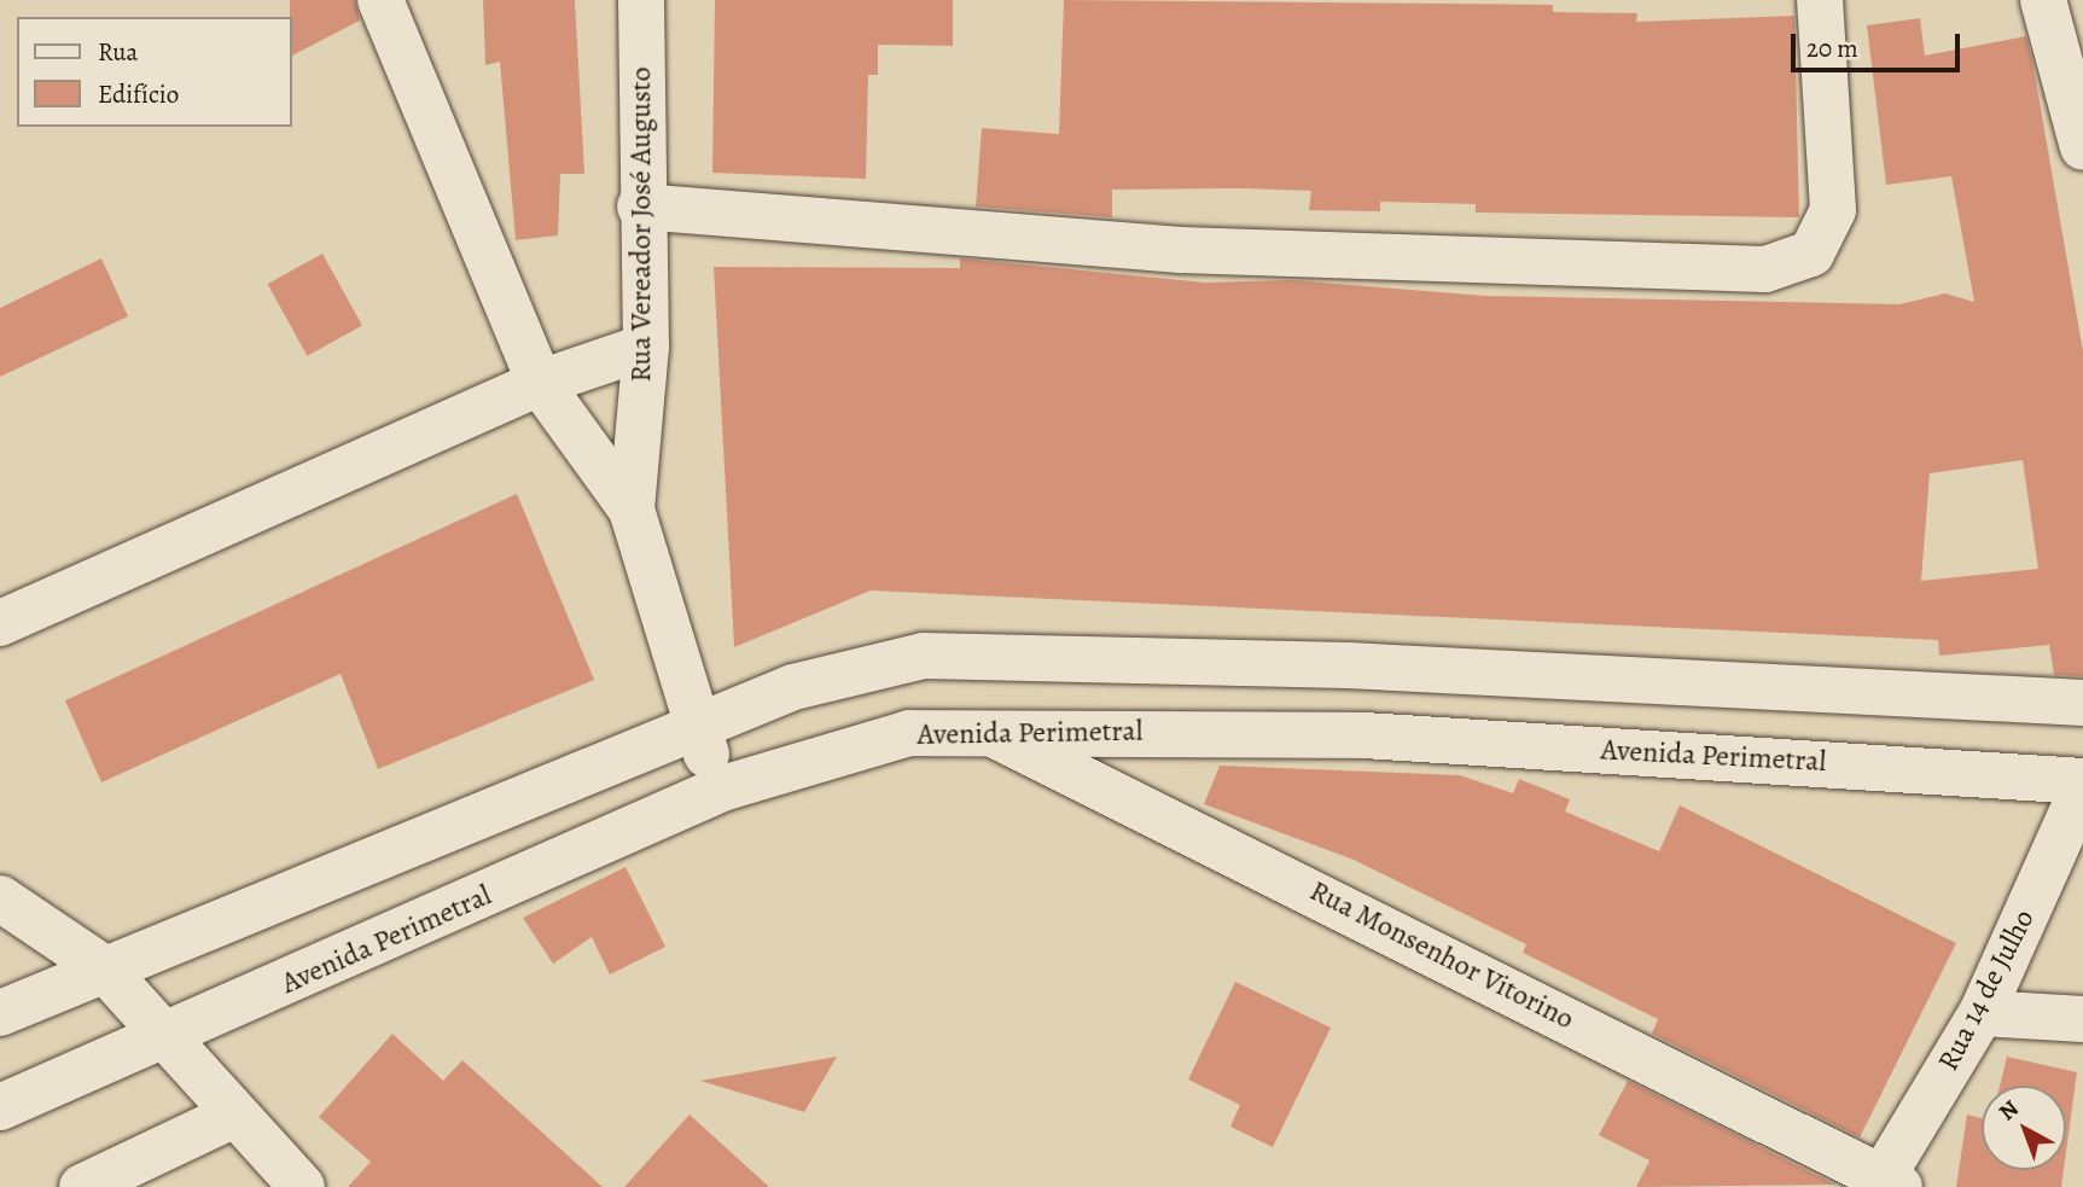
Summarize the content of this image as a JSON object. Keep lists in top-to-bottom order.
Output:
{
  "streets": {
    "street": [
      "Rua Vereador José Augusto",
      "Avenida Perimetral",
      "Rua Monsenhor Vitorino",
      "Rua 14 de Julho"
    ]
  },
  "crossings": [
    ["Rua Vereador José Augusto", "Avenida Perimetral"],
    ["Avenida Perimetral", "Rua Monsenhor Vitorino"],
    ["Avenida Perimetral", "Rua 14 de Julho"],
    ["Rua Monsenhor Vitorino", "Rua 14 de Julho"]
  ],
  "legend": ["Rua", "Edifício"],
  "scale_bar": "20 m",
  "north": "top left"
}
